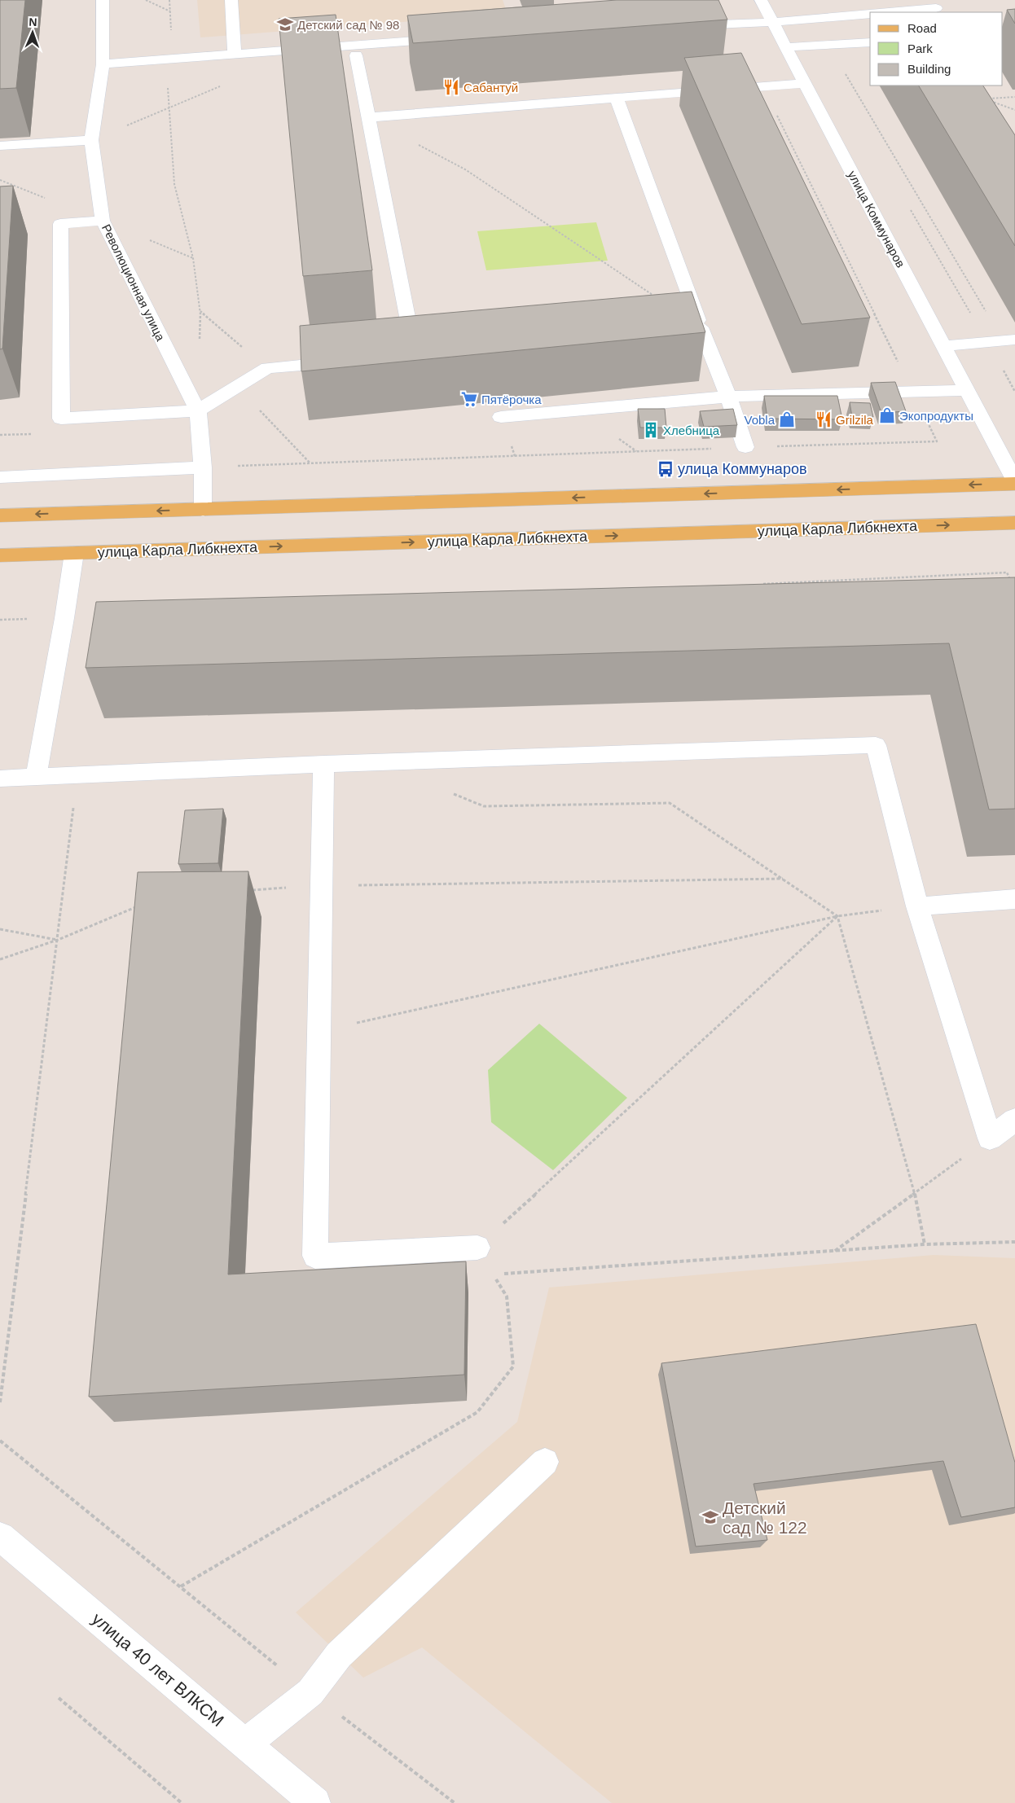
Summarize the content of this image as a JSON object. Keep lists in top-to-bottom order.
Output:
{
  "streets": {
    "main road": ["улица Карла Либкнехта"],
    "street": ["улица Коммунаров", "Революционная улица", "улица 40 лет ВЛКСМ"]
  },
  "places": {
    "school or university": ["Детский сад № 98", "Детский сад № 122"],
    "restaurant": ["Сабантуй", "Grilzila"],
    "supermarket": ["Пятёрочка"],
    "shop": ["Экопродукты", "Vobla"],
    "building": ["Хлебница"],
    "bus stop": ["улица Коммунаров"]
  },
  "legend": ["Road", "Park", "Building"],
  "north": "top"
}
